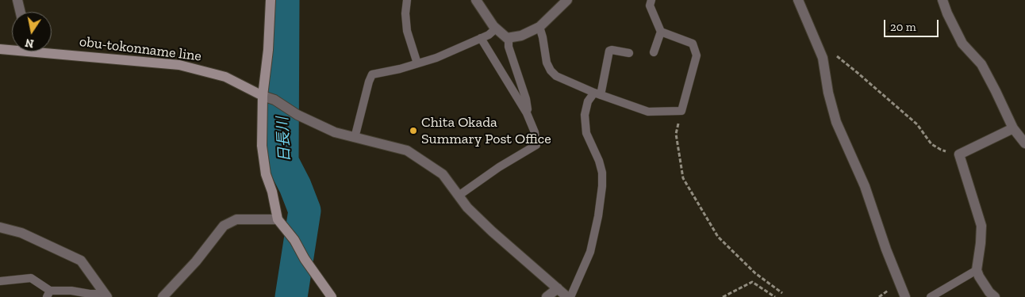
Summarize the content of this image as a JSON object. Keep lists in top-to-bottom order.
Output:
{
  "streets": {
    "main road": ["obu-tokonname line"]
  },
  "water": ["日長川"],
  "places": ["Chita Okada Summary Post Office"],
  "scale_bar": "20 m",
  "north": "bottom"
}
